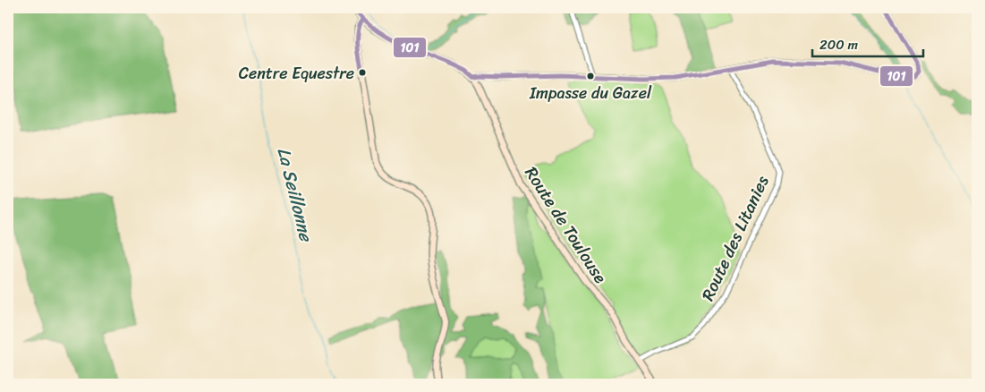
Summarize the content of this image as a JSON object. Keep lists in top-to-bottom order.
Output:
{
  "streets": {
    "street": ["Route de Toulouse", "Route des Litanies"]
  },
  "crossings": [
    ["Route de Toulouse", "Route des Litanies"]
  ],
  "water": ["La Seillonne"],
  "places": ["Centre Equestre", "Impasse du Gazel"],
  "lines": ["transit line 101"],
  "scale_bar": "200 m"
}
